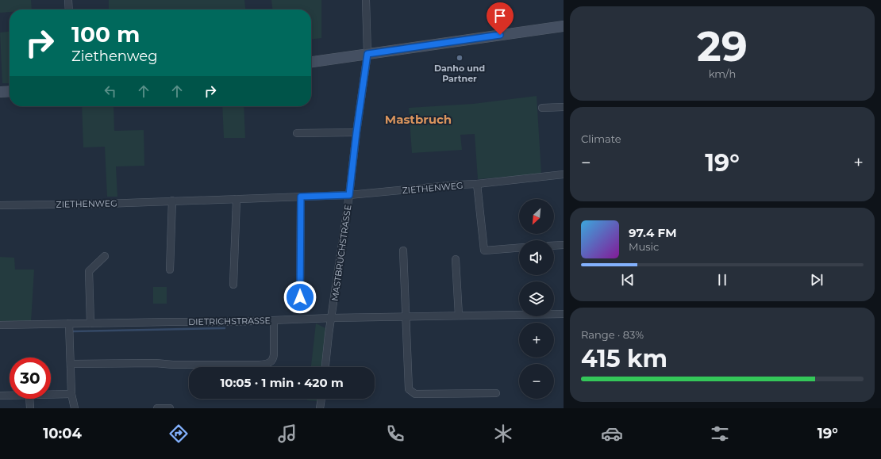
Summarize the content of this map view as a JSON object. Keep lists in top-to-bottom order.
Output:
{
  "streets": {
    "street": ["ZIETHENWEG", "MASTBRUCHSTRASSE", "DIETRICHSTRASSE"]
  },
  "crossings": [
    ["ZIETHENWEG", "MASTBRUCHSTRASSE"],
    ["MASTBRUCHSTRASSE", "DIETRICHSTRASSE"]
  ],
  "districts": ["Mastbruch"],
  "places": ["Danho und Partner"],
  "north": "bottom left",
  "page": {
    "tile": [
      ["29", "km/h"],
      "Climate",
      ["Range · 83%", "415 km"]
    ],
    "turn": ["100 m", "Ziethenweg"],
    "heat": ["−", "19°", "+"],
    "map_buttons": ["+", "−"],
    "song": ["97.4 FM", "Music"],
    "limit": "30",
    "trip": "10:05 · 1 min · 420 m",
    "tabs": ["10:04", "19°"]
  }
}
